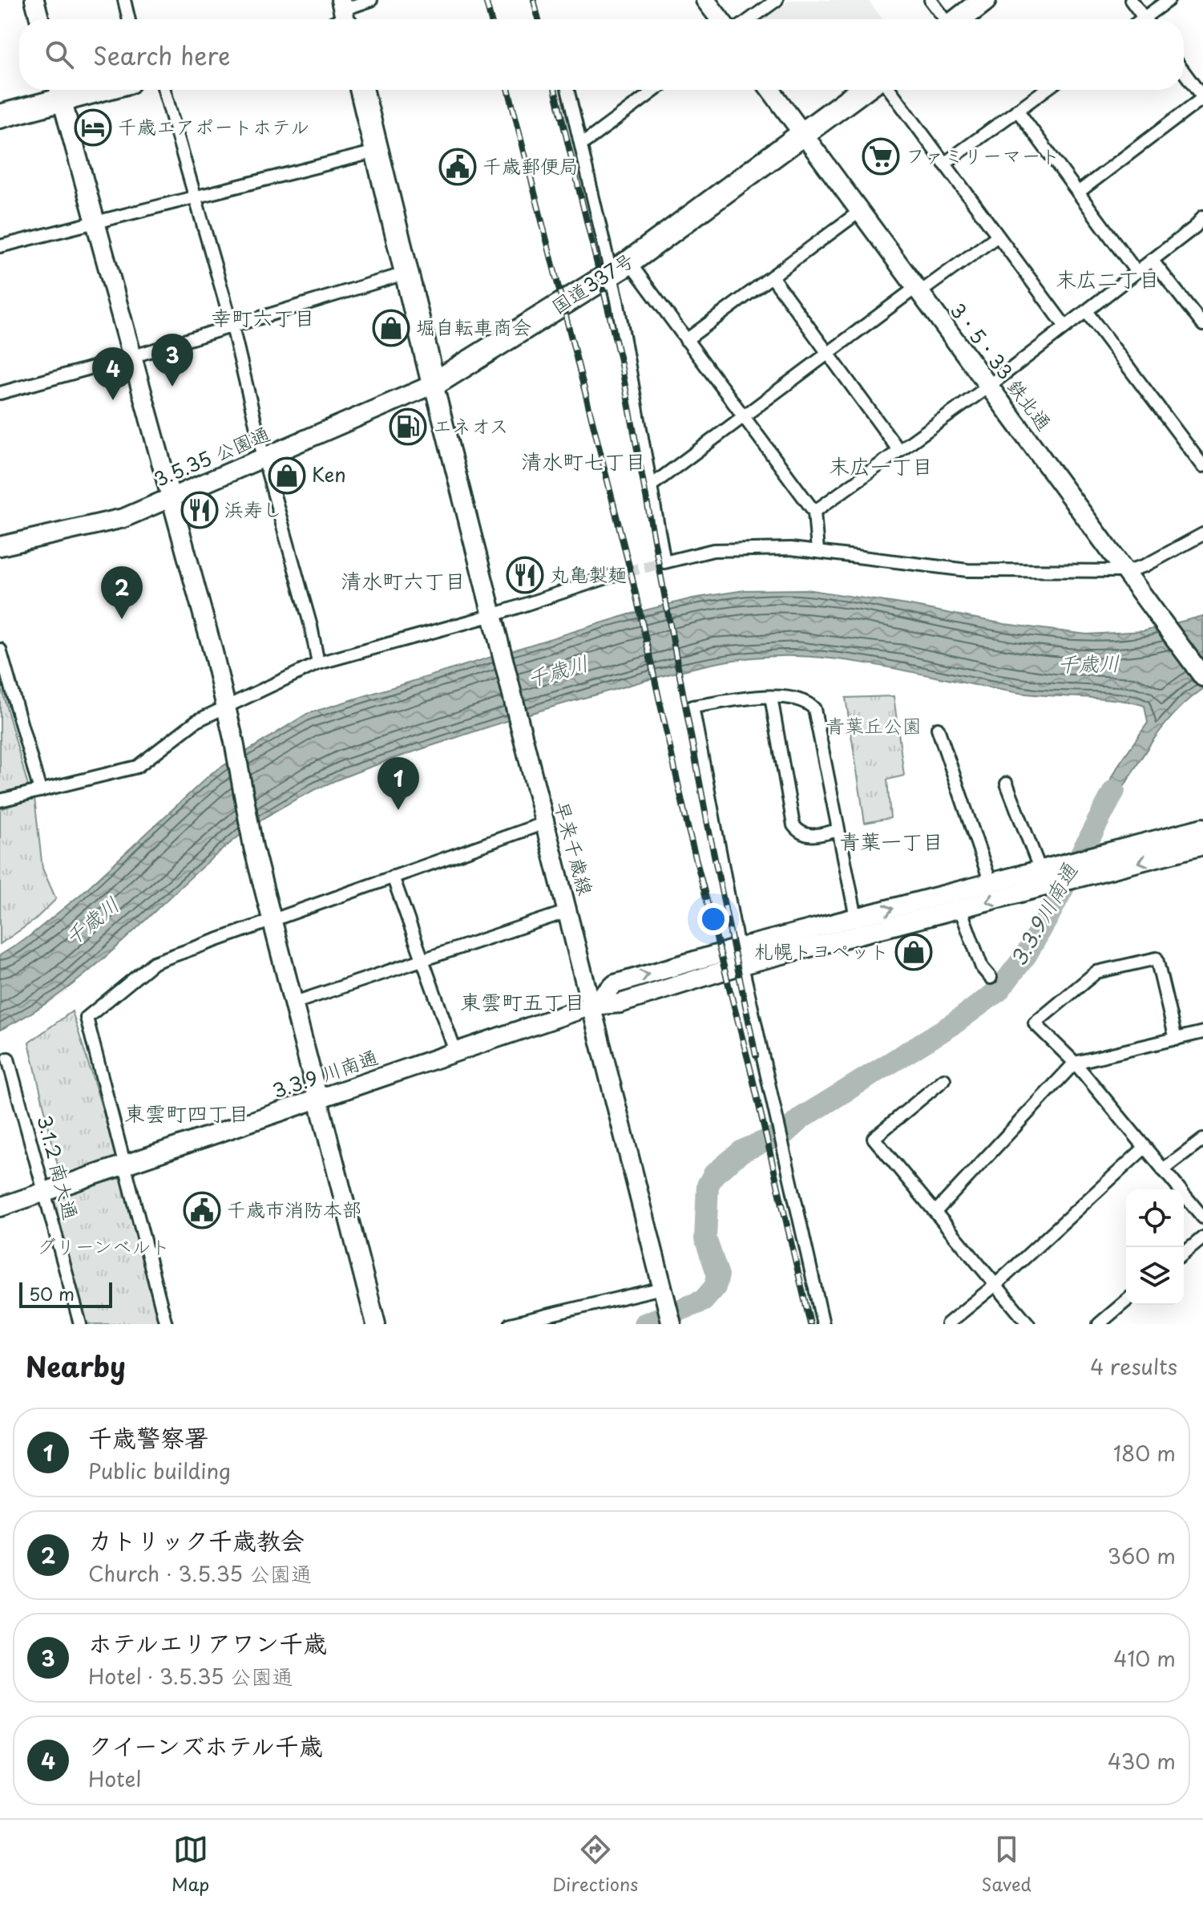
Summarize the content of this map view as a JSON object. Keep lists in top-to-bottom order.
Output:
{
  "streets": {
    "highway": ["国道337号"],
    "street": [
      "3・5・33 鉄北通",
      "3.5.35 公園通",
      "早来千歳線",
      "3.3.9 川南通",
      "3.1.2 南大通"
    ]
  },
  "crossings": [
    ["国道337号", "3・5・33 鉄北通"],
    ["国道337号", "3.5.35 公園通"],
    ["国道337号", "早来千歳線"],
    ["3.5.35 公園通", "早来千歳線"],
    ["早来千歳線", "3.3.9 川南通"],
    ["3.3.9 川南通", "3.1.2 南大通"]
  ],
  "districts": [
    "末広二丁目",
    "幸町六丁目",
    "清水町七丁目",
    "末広一丁目",
    "清水町六丁目",
    "青葉一丁目",
    "東雲町五丁目",
    "東雲町四丁目"
  ],
  "water": ["千歳川", "3.3.9川南通"],
  "parks": ["青葉丘公園", "グリーンベルト"],
  "places": {
    "hotel": ["千歳エアポートホテル"],
    "supermarket": ["ファミリーマート"],
    "public building": ["千歳郵便局", "千歳市消防本部"],
    "shop": ["堀自転車商会", "Ken", "札幌トヨペット"],
    "fuel station": ["エネオス"],
    "restaurant": ["浜寿し", "丸亀製麺"]
  },
  "scale_bar": "50 m",
  "page": {
    "search": "Search here",
    "pins": [
      "3",
      "4",
      "2",
      "1"
    ],
    "scale": "50 m",
    "heading": ["Nearby", "4 results"],
    "list": [
      {
        "mark": "1",
        "name": "千歳警察署",
        "note": "Public building",
        "value": "180 m"
      },
      {
        "mark": "2",
        "name": "カトリック千歳教会",
        "note": "Church · 3.5.35 公園通",
        "value": "360 m"
      },
      {
        "mark": "3",
        "name": "ホテルエリアワン千歳",
        "note": "Hotel · 3.5.35 公園通",
        "value": "410 m"
      },
      {
        "mark": "4",
        "name": "クイーンズホテル千歳",
        "note": "Hotel",
        "value": "430 m"
      }
    ],
    "nav": ["Map", "Directions", "Saved"]
  }
}
